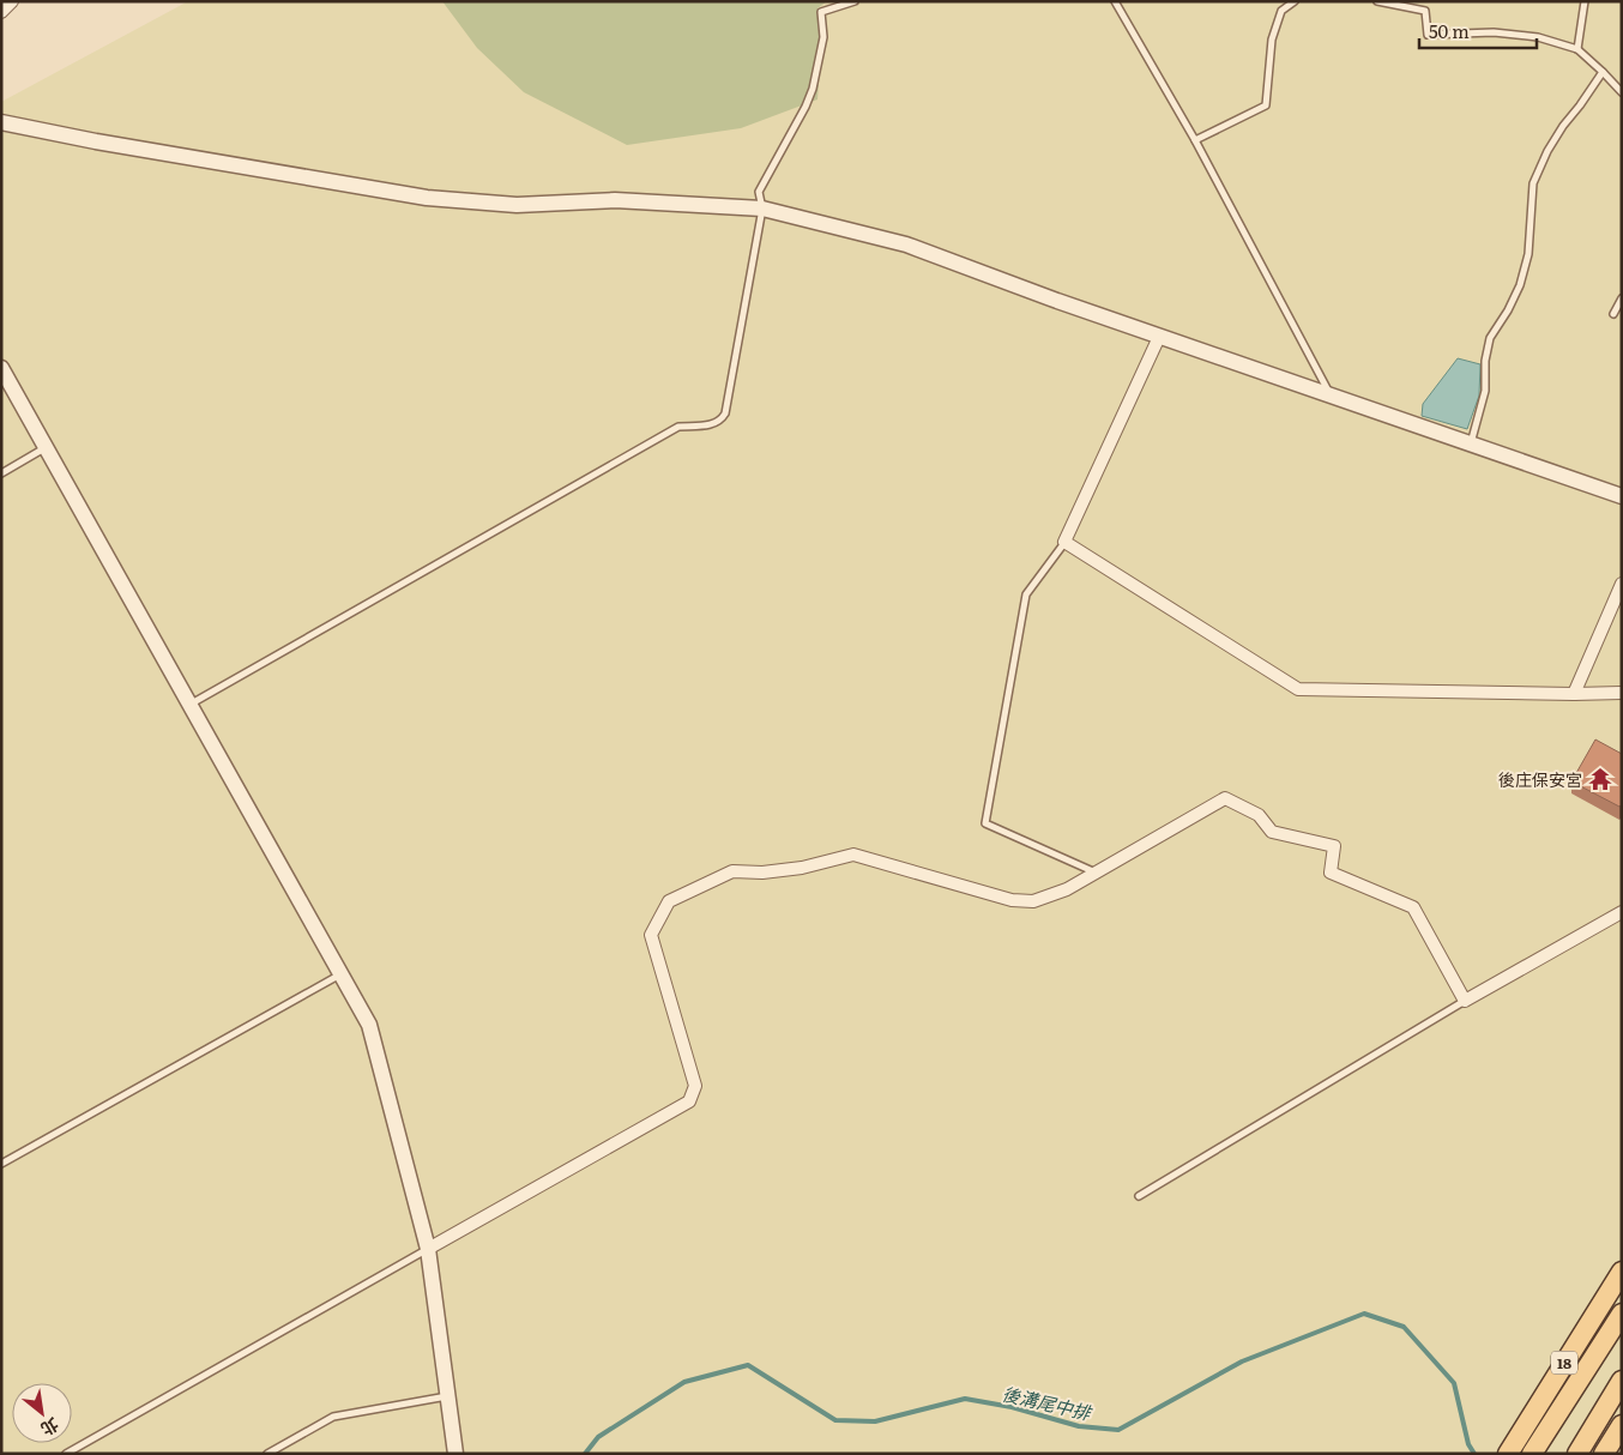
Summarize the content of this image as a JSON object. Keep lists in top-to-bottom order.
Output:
{
  "streets": {
    "main road": ["18"]
  },
  "water": ["後溝尾中排"],
  "places": {
    "temple": ["後庄保安宮"]
  },
  "scale_bar": "50 m",
  "north": "bottom right"
}
